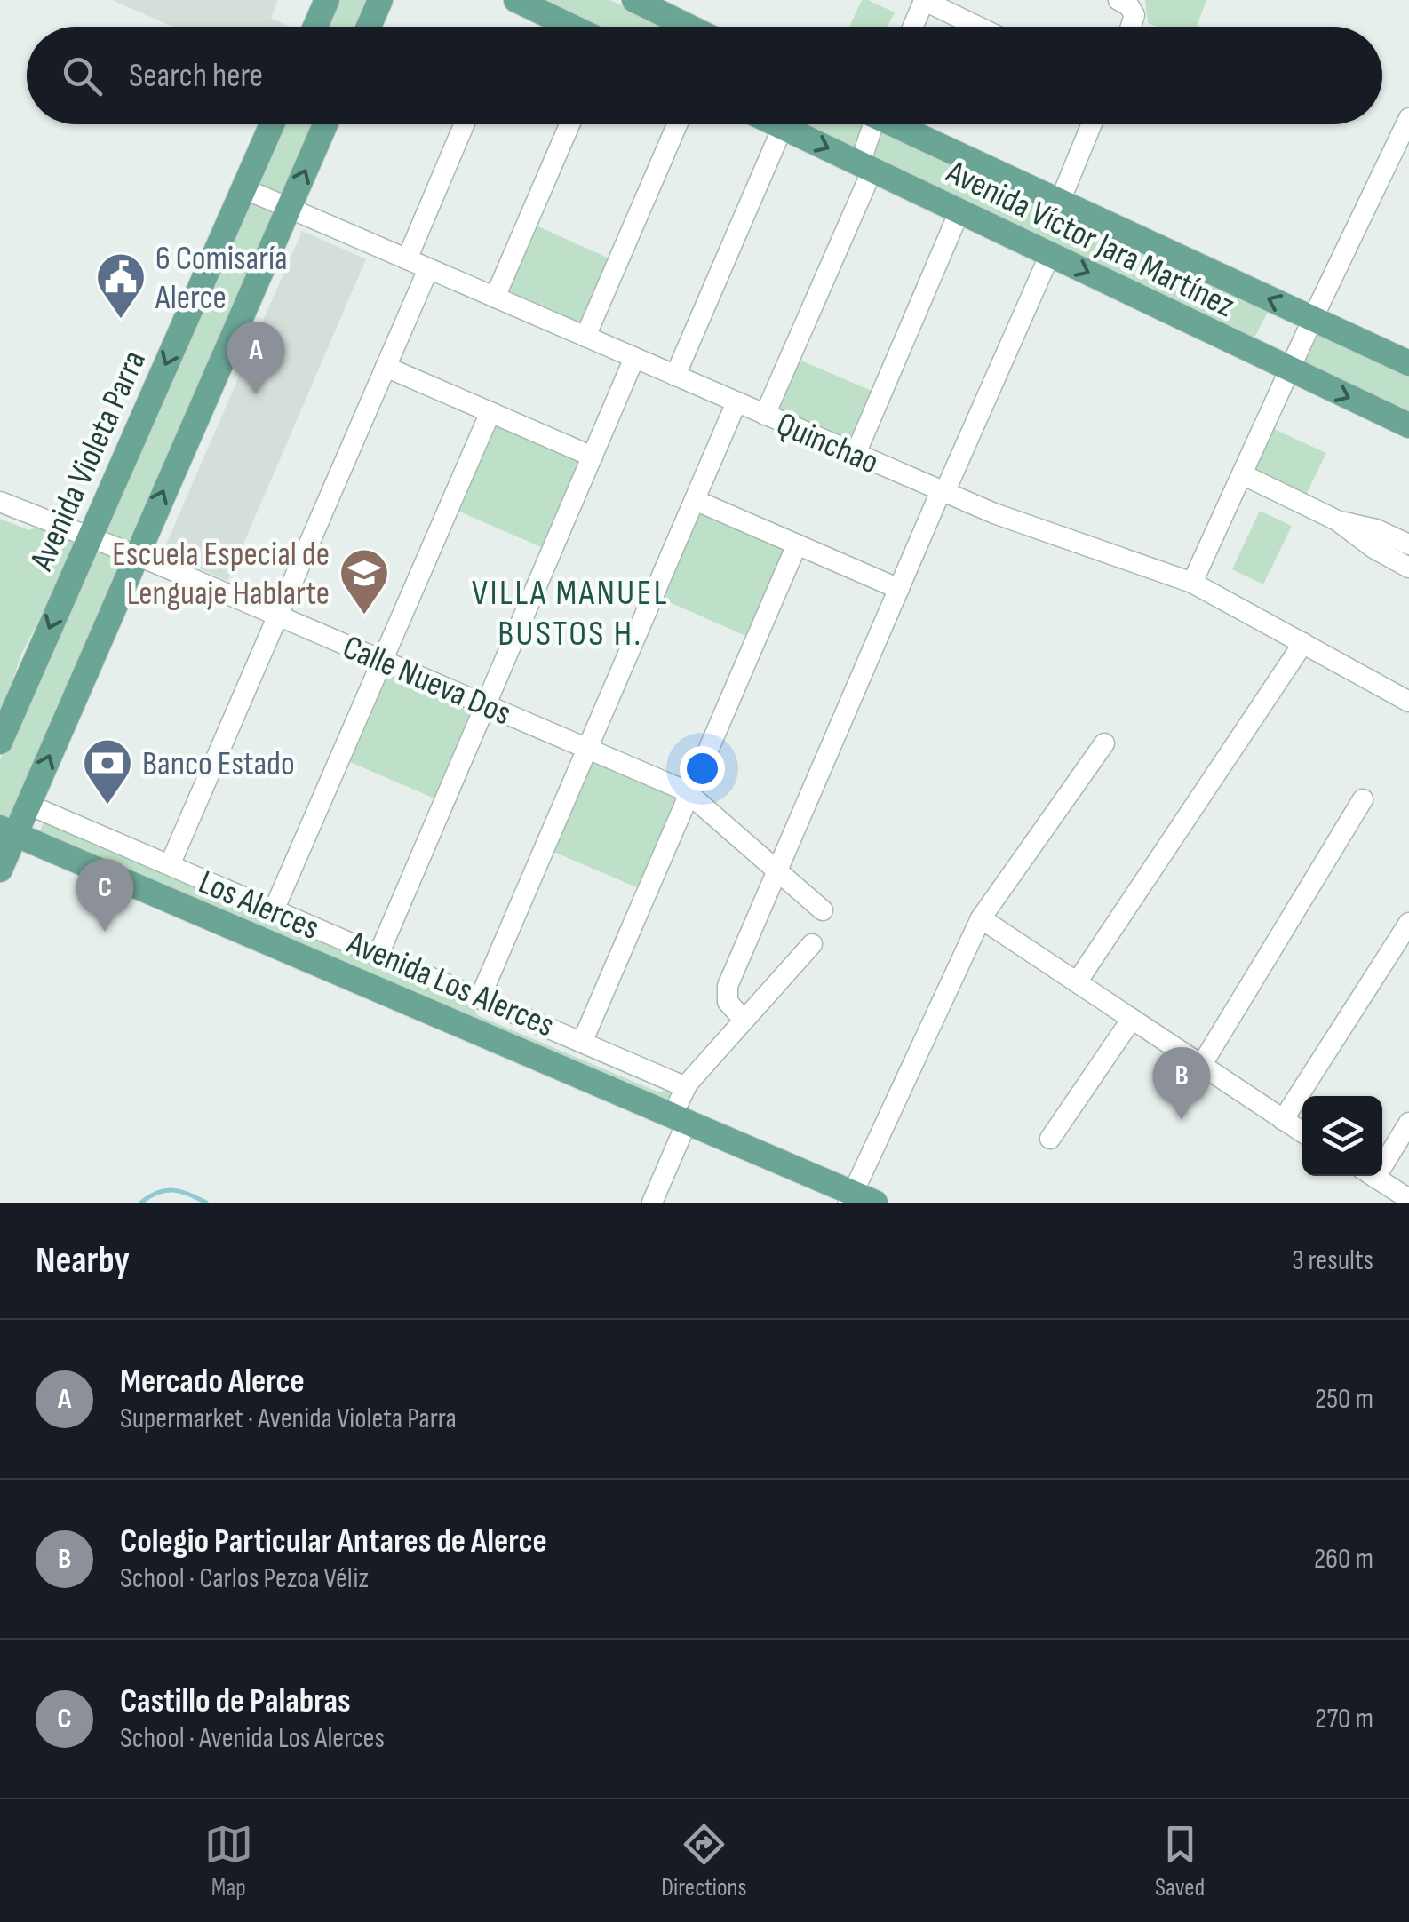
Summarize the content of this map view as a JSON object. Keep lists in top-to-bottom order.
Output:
{
  "streets": {
    "main road": ["Avenida Víctor Jara Martínez", "Avenida Violeta Parra", "Avenida Los Alerces"],
    "street": ["Quinchao", "Calle Nueva Dos", "Los Alerces"]
  },
  "crossings": [
    ["Quinchao", "Avenida Violeta Parra"],
    ["Avenida Violeta Parra", "Calle Nueva Dos"]
  ],
  "districts": ["VILLA MANUEL BUSTOS H."],
  "places": {
    "public building": ["6 Comisaría Alerce"],
    "school or university": ["Escuela Especial de Lenguaje Hablarte"],
    "bank": ["Banco Estado"]
  },
  "page": {
    "search": "Search here",
    "pins": ["A", "C", "B"],
    "heading": ["Nearby", "3 results"],
    "list": [
      {
        "mark": "A",
        "name": "Mercado Alerce",
        "note": "Supermarket · Avenida Violeta Parra",
        "value": "250 m"
      },
      {
        "mark": "B",
        "name": "Colegio Particular Antares de Alerce",
        "note": "School · Carlos Pezoa Véliz",
        "value": "260 m"
      },
      {
        "mark": "C",
        "name": "Castillo de Palabras",
        "note": "School · Avenida Los Alerces",
        "value": "270 m"
      }
    ],
    "nav": ["Map", "Directions", "Saved"]
  }
}
